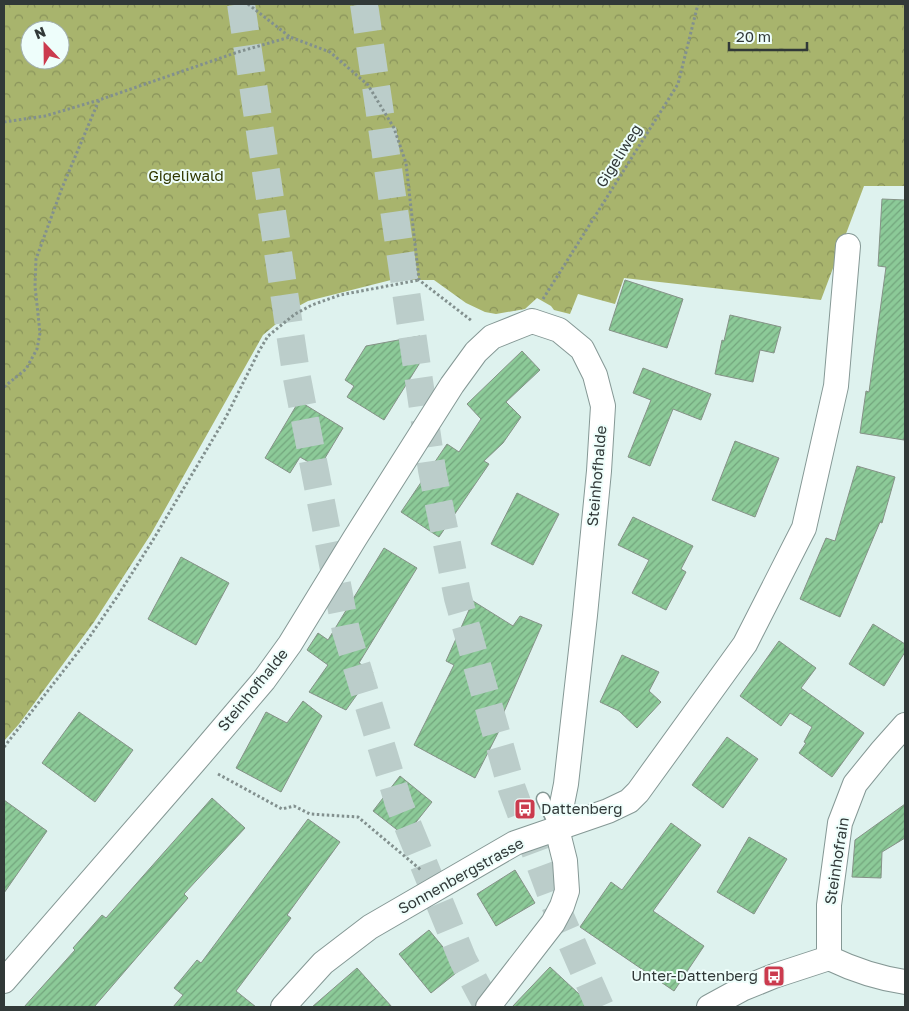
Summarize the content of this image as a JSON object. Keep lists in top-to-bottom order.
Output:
{
  "streets": {
    "street": ["Steinhofhalde", "Steinhofrain", "Sonnenbergstrasse"],
    "path": ["Gigeliweg"]
  },
  "crossings": [
    ["Steinhofhalde", "Sonnenbergstrasse"]
  ],
  "parks": ["Gigeliwald"],
  "places": {
    "bus stop": ["Dattenberg", "Unter-Dattenberg"]
  },
  "scale_bar": "20 m",
  "north": "top"
}
